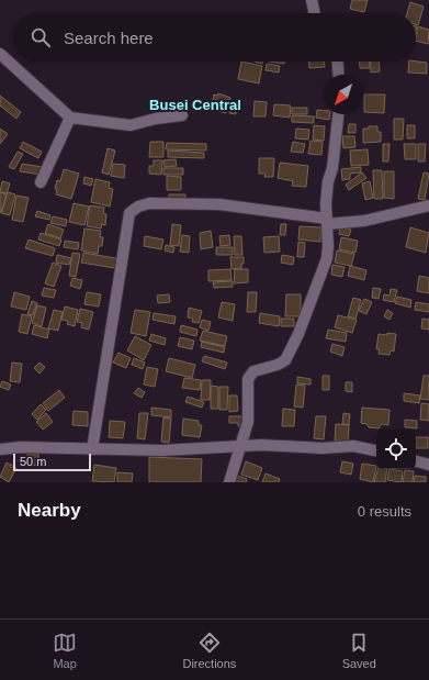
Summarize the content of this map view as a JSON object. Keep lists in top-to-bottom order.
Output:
{
  "districts": ["Busei Central"],
  "scale_bar": "50 m",
  "north": "bottom left",
  "page": {
    "search": "Search here",
    "scale": "50 m",
    "heading": ["Nearby", "0 results"],
    "nav": ["Map", "Directions", "Saved"]
  }
}
